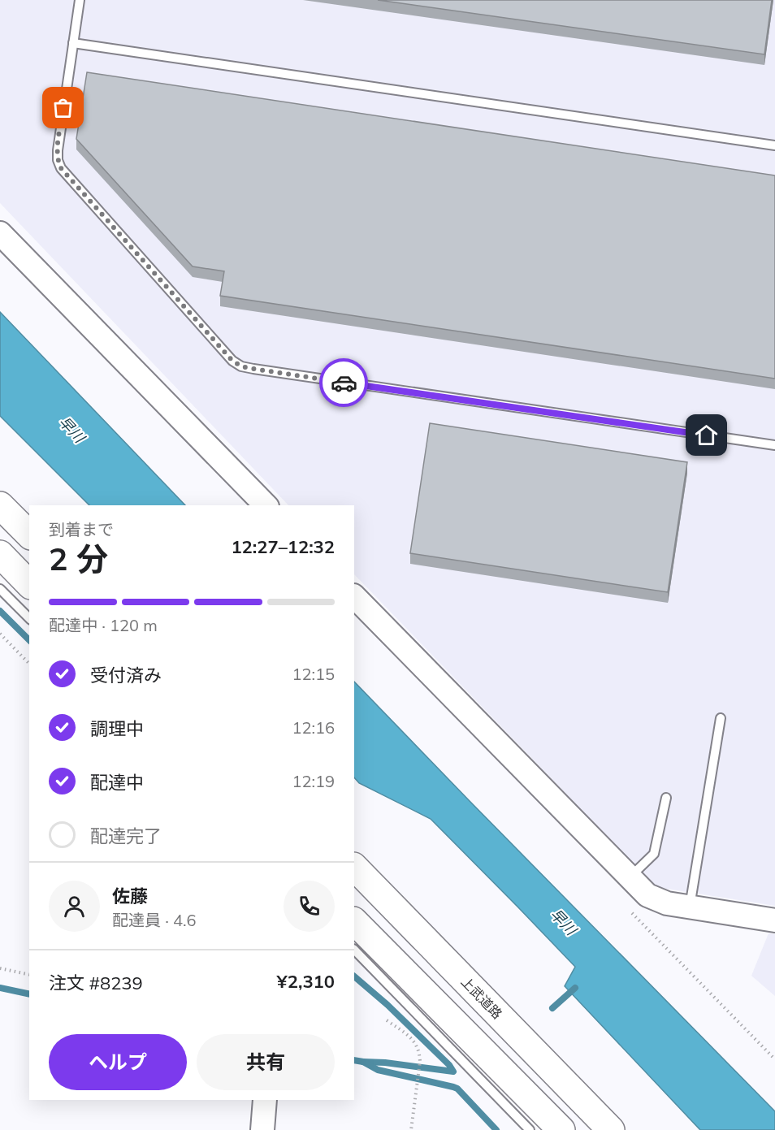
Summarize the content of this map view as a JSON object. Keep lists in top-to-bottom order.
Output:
{
  "streets": {
    "highway": ["上武道路"]
  },
  "water": ["早川"],
  "page": {
    "heading": ["2 分", "到着まで", "12:27–12:32"],
    "panel": [
      "佐藤",
      "配達員 · 4.6",
      "注文 #8239",
      "¥2,310"
    ],
    "bar": "配達中 · 120 m",
    "list": [
      ["受付済み", "12:15"],
      ["調理中", "12:16"],
      ["配達中", "12:19"],
      "配達完了"
    ],
    "buttons": ["ヘルプ", "共有"]
  }
}
